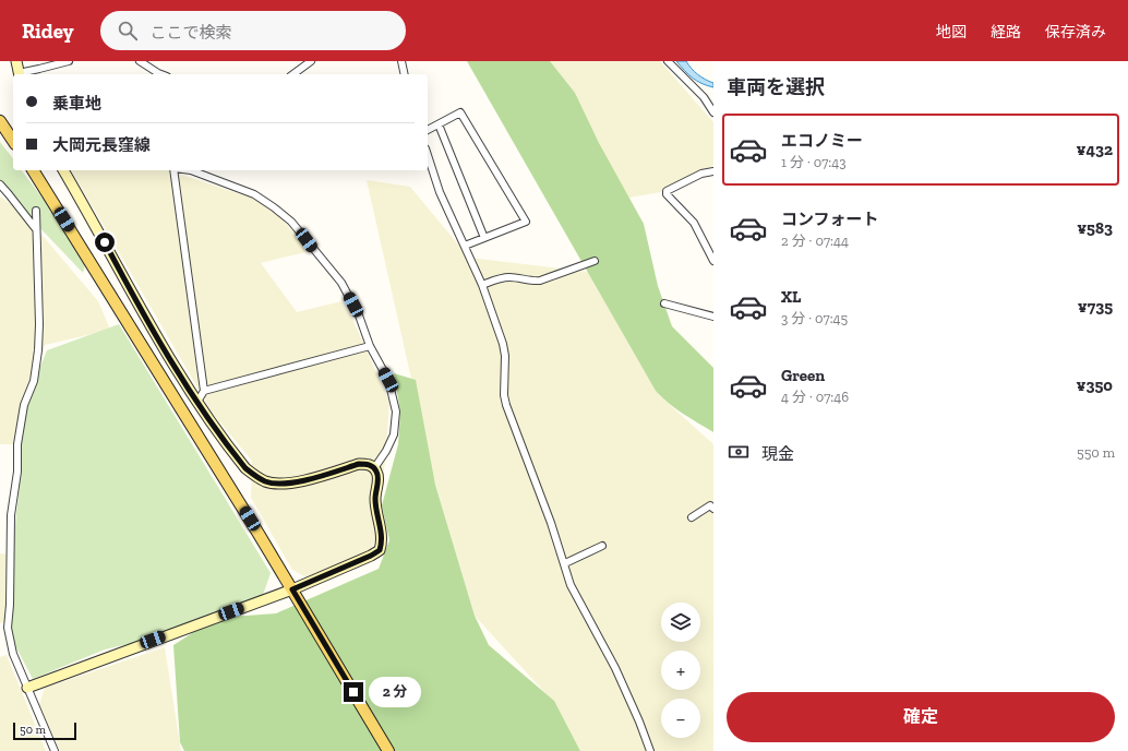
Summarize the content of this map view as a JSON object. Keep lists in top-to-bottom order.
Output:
{
  "scale_bar": "50 m",
  "page": {
    "header": "Ridey",
    "search": "ここで検索",
    "nav": ["地図", "経路", "保存済み"],
    "heading": "車両を選択",
    "banner": ["乗車地", "大岡元長窪線"],
    "list": [
      {
        "name": "エコノミー",
        "note": "1 分 · 07:43",
        "value": "¥432"
      },
      {
        "name": "コンフォート",
        "note": "2 分 · 07:44",
        "value": "¥583"
      },
      {
        "name": "XL",
        "note": "3 分 · 07:45",
        "value": "¥735"
      },
      {
        "name": "Green",
        "note": "4 分 · 07:46",
        "value": "¥350"
      }
    ],
    "pay": ["現金", "550 m"],
    "map_buttons": ["+", "−"],
    "bubble": "2 分",
    "buttons": "確定",
    "scale": "50 m"
  }
}
